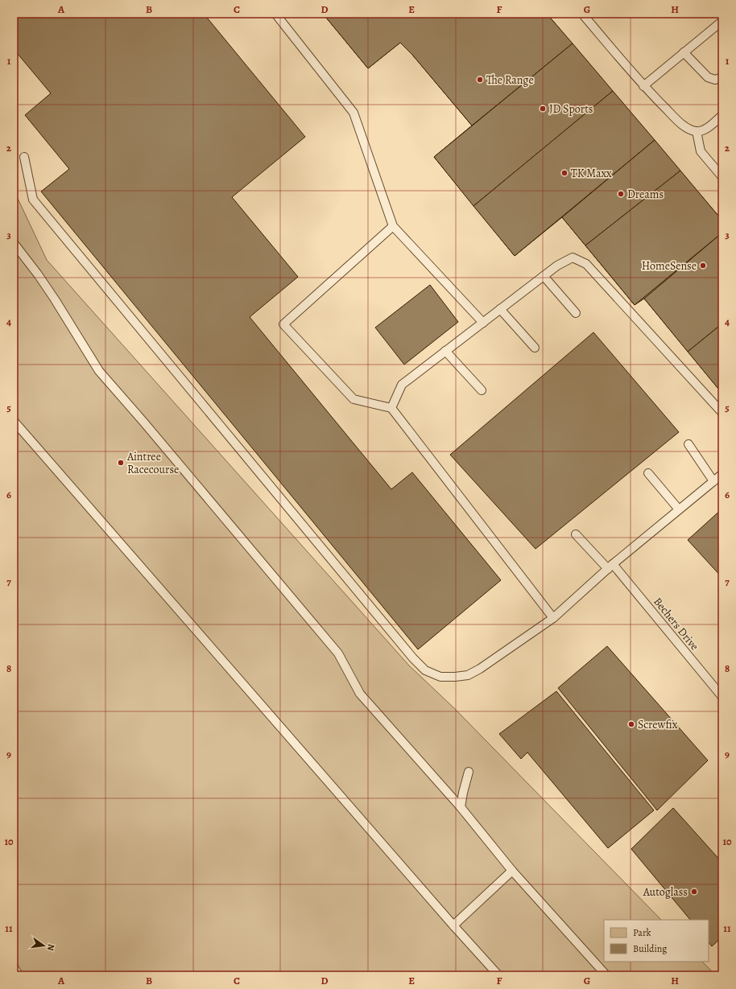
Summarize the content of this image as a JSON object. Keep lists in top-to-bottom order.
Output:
{
  "streets": {
    "lane": ["Bechers Drive"]
  },
  "places": [
    "The Range",
    "JD Sports",
    "TK Maxx",
    "Dreams",
    "HomeSense",
    "Aintree Racecourse",
    "Screwfix",
    "Autoglass"
  ],
  "legend": ["Park", "Building"],
  "north": "right",
  "grid": {
    "columns": [
      "A",
      "B",
      "C",
      "D",
      "E",
      "F",
      "G",
      "H"
    ],
    "rows": [
      "1",
      "2",
      "3",
      "4",
      "5",
      "6",
      "7",
      "8",
      "9",
      "10",
      "11"
    ]
  }
}
